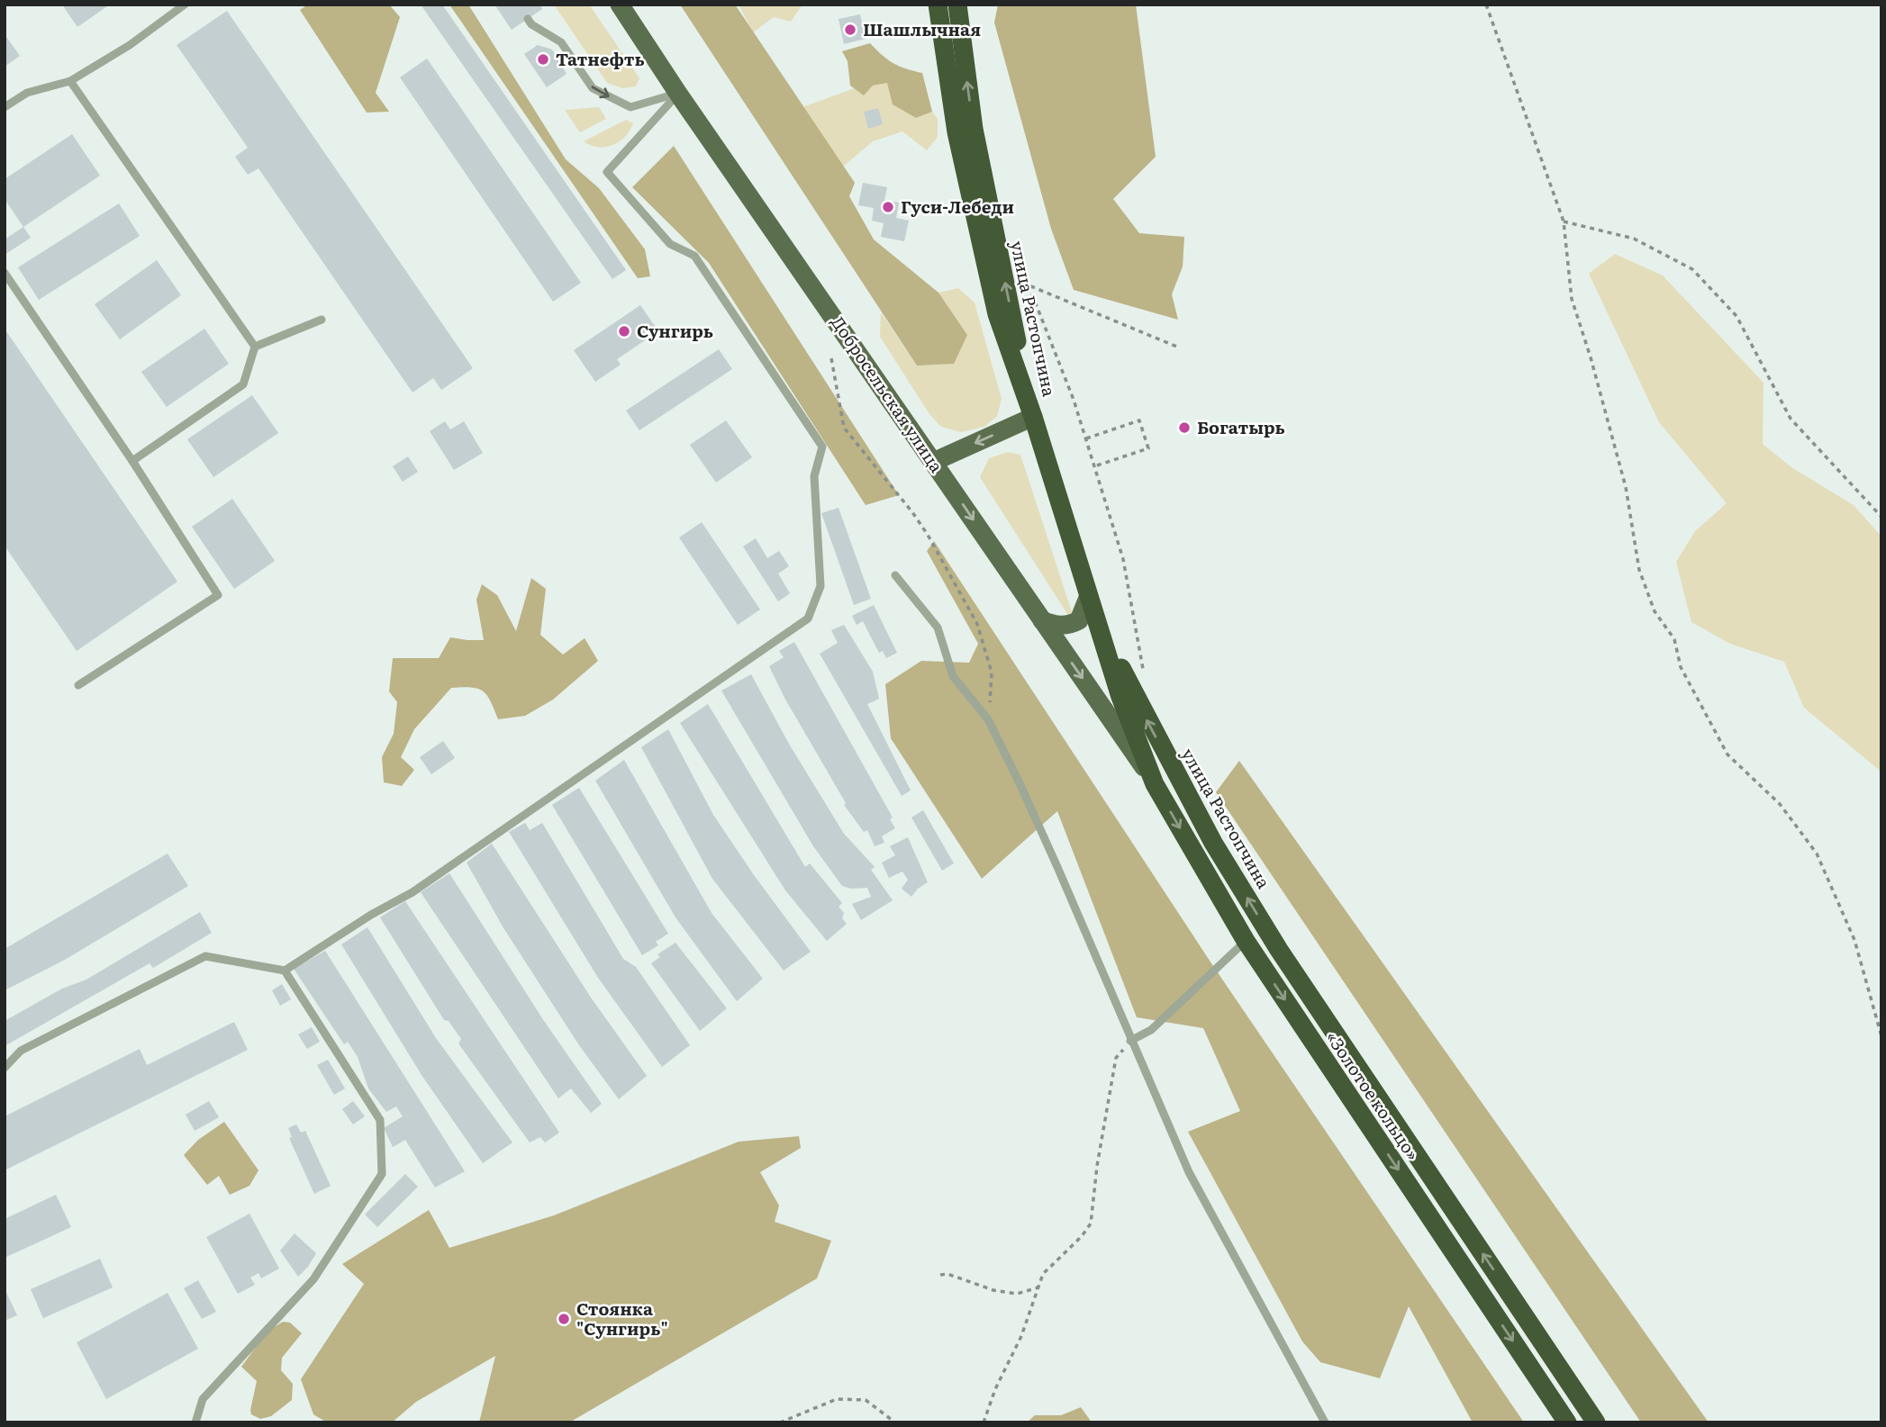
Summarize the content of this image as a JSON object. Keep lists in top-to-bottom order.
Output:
{
  "streets": {
    "highway": ["улица Растопчина", "«Золотое кольцо»"],
    "main road": ["Добросельская улица"]
  },
  "crossings": [
    ["улица Растопчина", "Добросельская улица"],
    ["улица Растопчина", "«Золотое кольцо»"],
    ["Добросельская улица", "«Золотое кольцо»"]
  ],
  "one_way": ["Добросельская улица"],
  "places": [
    "Шашлычная",
    "Татнефть",
    "Гуси-Лебеди",
    "Сунгирь",
    "Богатырь",
    "Стоянка \"Сунгирь\""
  ]
}
